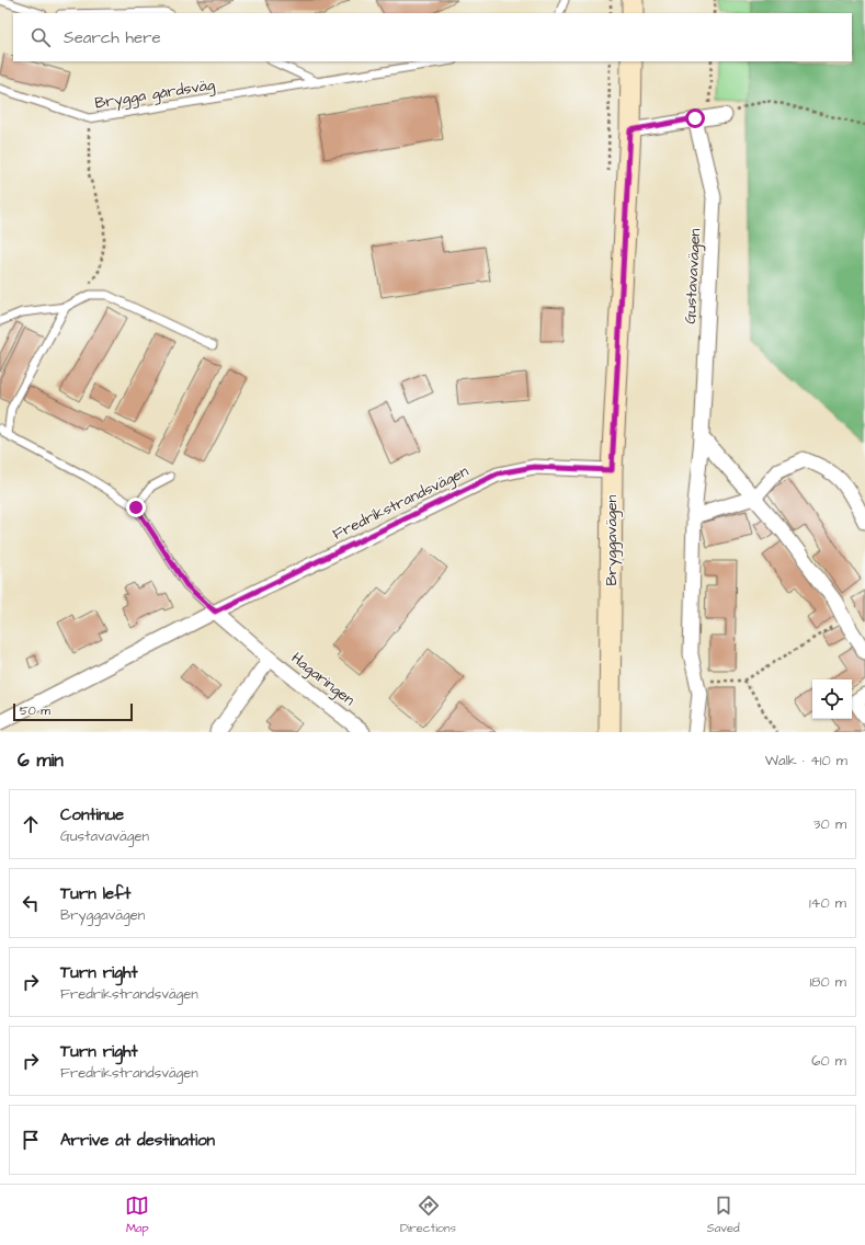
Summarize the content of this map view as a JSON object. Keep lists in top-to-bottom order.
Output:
{
  "streets": {
    "main road": ["Bryggavägen"],
    "street": ["Gustavavägen", "Fredrikstrandsvägen", "Hagaringen"],
    "lane": ["Brygga gårdsväg"]
  },
  "crossings": [
    ["Fredrikstrandsvägen", "Bryggavägen"]
  ],
  "scale_bar": "50 m",
  "page": {
    "search": "Search here",
    "scale": "50 m",
    "heading": ["6 min", "Walk · 410 m"],
    "list": [
      ["Continue", "Gustavavägen", "30 m"],
      ["Turn left", "Bryggavägen", "140 m"],
      ["Turn right", "Fredrikstrandsvägen", "180 m"],
      ["Turn right", "Fredrikstrandsvägen", "60 m"],
      "Arrive at destination"
    ],
    "nav": ["Map", "Directions", "Saved"]
  }
}
